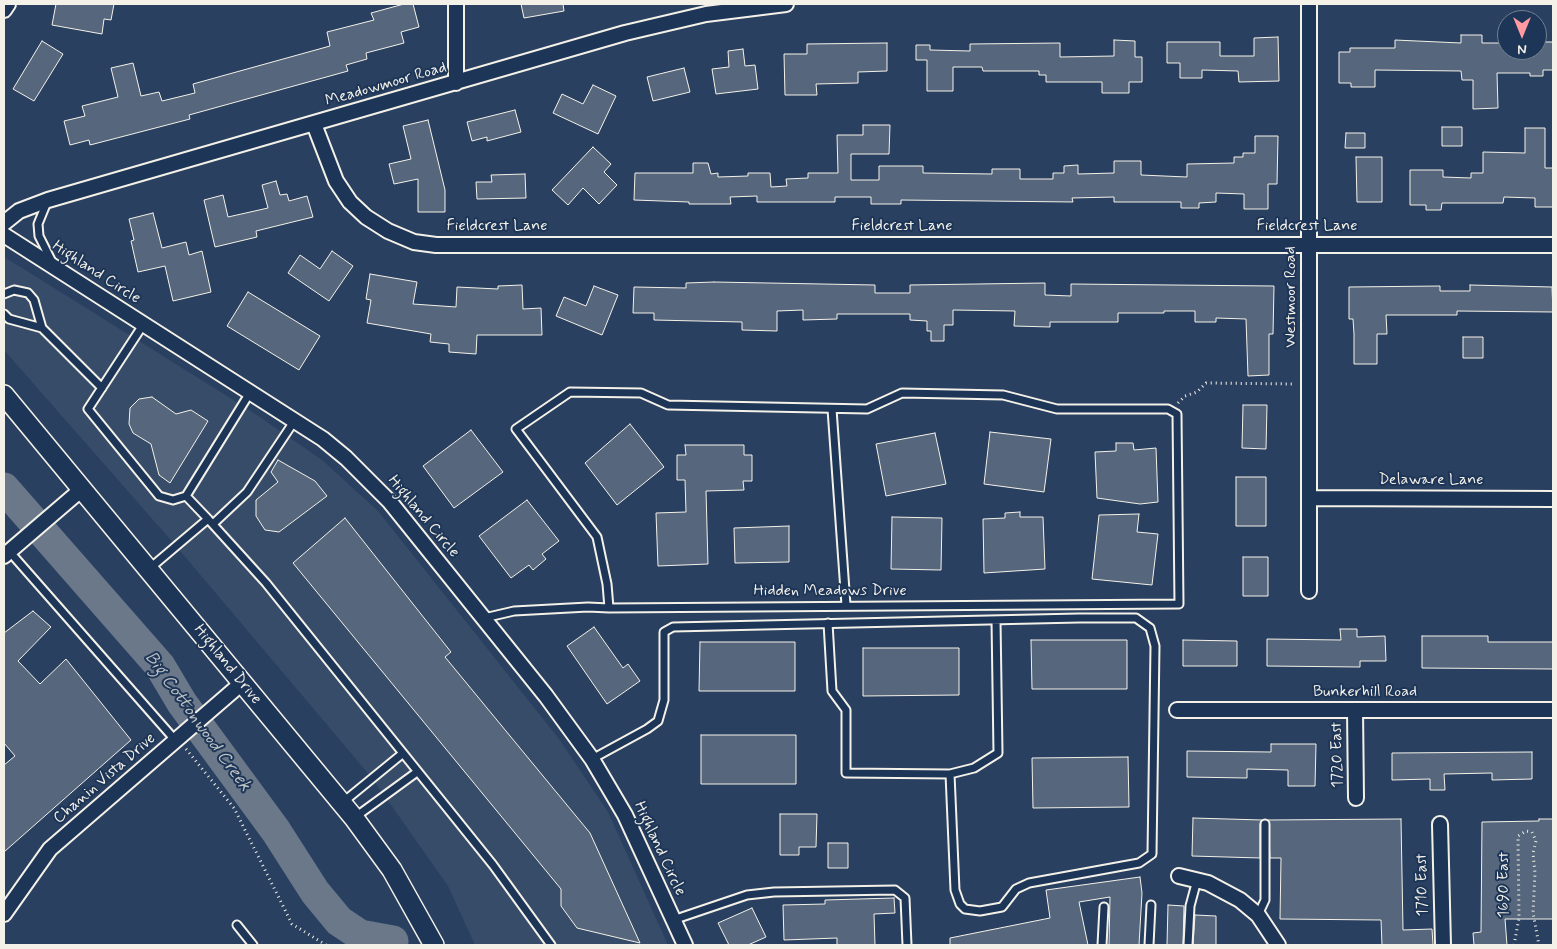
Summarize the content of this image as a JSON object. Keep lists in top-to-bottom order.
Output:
{
  "streets": {
    "main road": ["Highland Drive"],
    "street": [
      "Meadowmoor Road",
      "Fieldcrest Lane",
      "Highland Circle",
      "Westmoor Road",
      "Delaware Lane",
      "Bunkerhill Road",
      "1720 East",
      "Chanin Vista Drive",
      "1710 East"
    ],
    "lane": ["Hidden Meadows Drive"],
    "path": ["1690 East"]
  },
  "crossings": [
    ["Meadowmoor Road", "Fieldcrest Lane"],
    ["Fieldcrest Lane", "Westmoor Road"],
    ["Highland Circle", "Hidden Meadows Drive"],
    ["Westmoor Road", "Delaware Lane"],
    ["Highland Drive", "Chanin Vista Drive"],
    ["Bunkerhill Road", "1720 East"]
  ],
  "water": ["Big Cottonwood Creek"],
  "north": "bottom"
}
